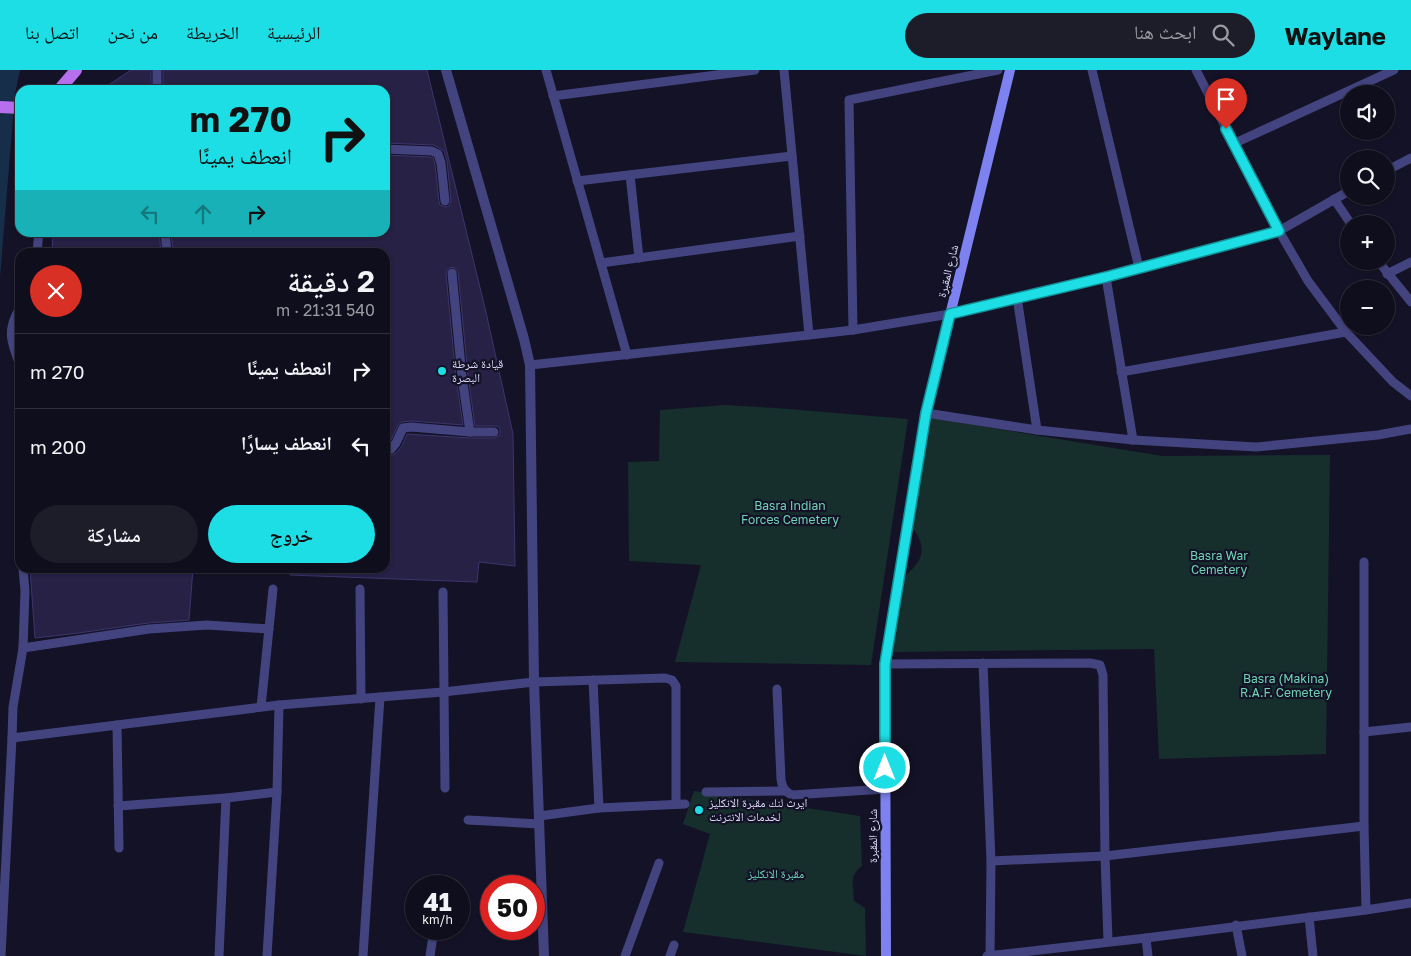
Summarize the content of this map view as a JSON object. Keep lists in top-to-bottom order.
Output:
{
  "streets": {
    "main road": ["شارع المقبرة"]
  },
  "parks": [
    "Basra Indian Forces Cemetery",
    "Basra War Cemetery",
    "Basra (Makina) R.A.F. Cemetery",
    "مقبرة الانكليز"
  ],
  "places": ["قيادة شرطة البصرة", "ايرث لنك مقبرة الانكليز لخدمات الانترنت"],
  "page": {
    "header": "Waylane",
    "search": "ابحث هنا",
    "nav": [
      "الرئيسية",
      "الخريطة",
      "من نحن",
      "اتصل بنا"
    ],
    "map_buttons": ["+", "−"],
    "turn": ["270 m", "انعطف يمينًا"],
    "heading": ["2 دقيقة", "540 m · 21:31"],
    "list": [
      {
        "name": "انعطف يمينًا",
        "value": "270 m"
      },
      {
        "name": "انعطف يسارًا",
        "value": "200 m"
      }
    ],
    "buttons": ["خروج", "مشاركة"],
    "speed": "41 km/h",
    "limit": "50"
  }
}
